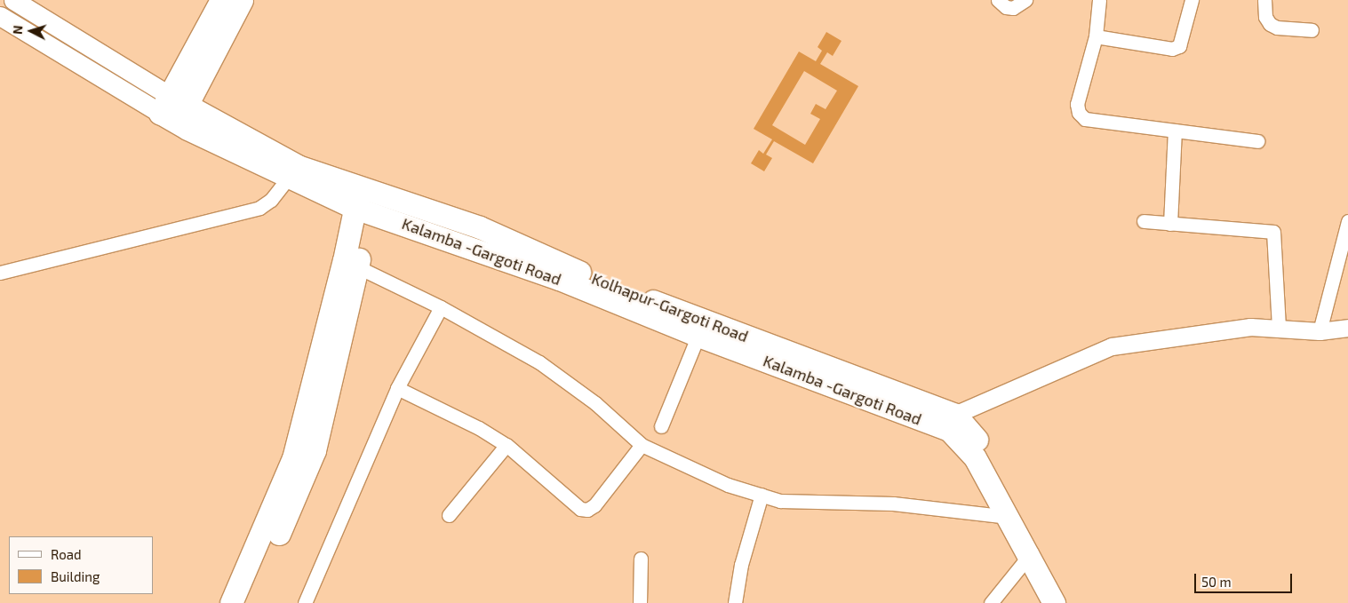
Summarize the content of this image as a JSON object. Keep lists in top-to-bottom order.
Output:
{
  "streets": {
    "main road": ["Kalamba -Gargoti Road", "Kolhapur-Gargoti Road"]
  },
  "crossings": [
    ["Kalamba -Gargoti Road", "Kolhapur-Gargoti Road"]
  ],
  "legend": ["Road", "Building"],
  "scale_bar": "50 m",
  "north": "left"
}
